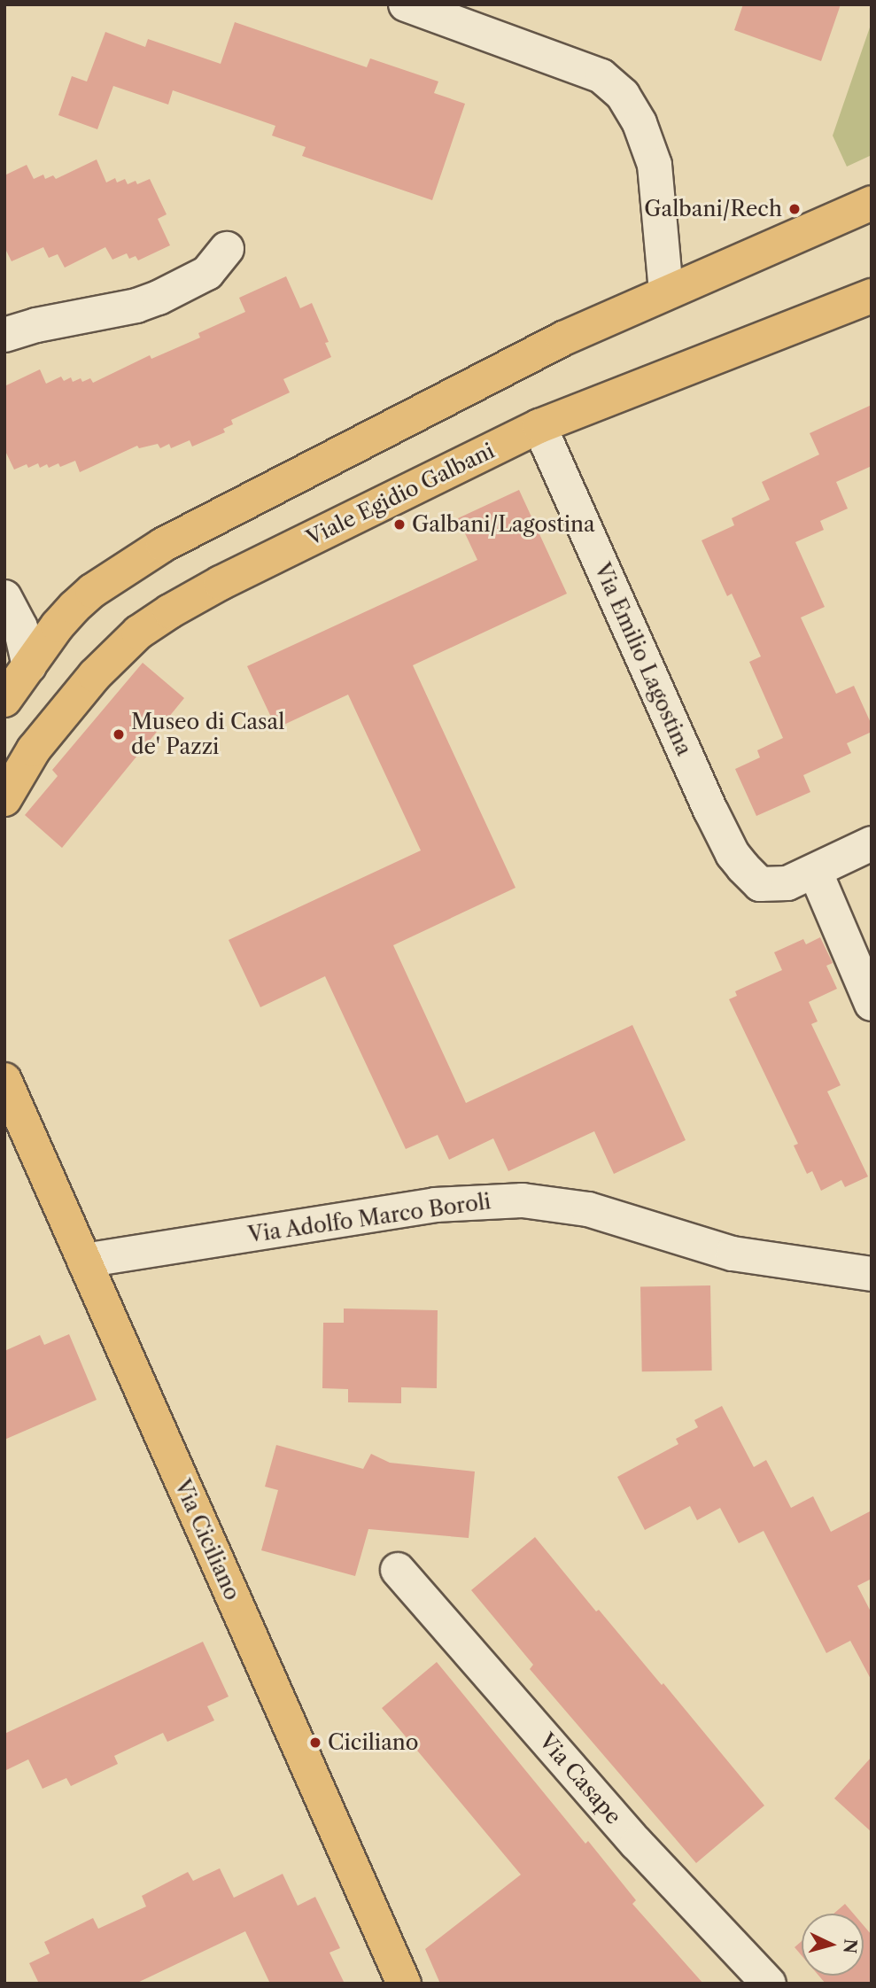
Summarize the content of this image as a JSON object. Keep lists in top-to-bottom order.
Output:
{
  "streets": {
    "main road": ["Viale Egidio Galbani", "Via Ciciliano"],
    "street": ["Via Emilio Lagostina", "Via Adolfo Marco Boroli", "Via Casape"]
  },
  "crossings": [
    ["Viale Egidio Galbani", "Via Emilio Lagostina"],
    ["Via Adolfo Marco Boroli", "Via Ciciliano"]
  ],
  "places": [
    "Galbani/Rech",
    "Galbani/Lagostina",
    "Museo di Casal de' Pazzi",
    "Ciciliano"
  ],
  "north": "right"
}
